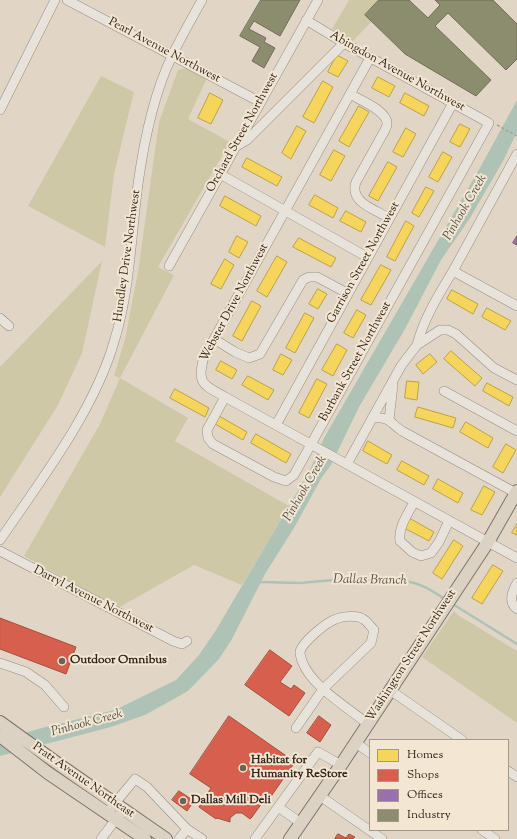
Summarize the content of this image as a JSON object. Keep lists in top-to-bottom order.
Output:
{
  "streets": {
    "main road": ["Washington Street Northwest", "Pratt Avenue Northeast"],
    "street": [
      "Pearl Avenue Northwest",
      "Abingdon Avenue Northwest",
      "Orchard Street Northwest",
      "Hundley Drive Northwest",
      "Garrison Street Northwest",
      "Webster Drive Northwest",
      "Burbank Street Northwest",
      "Darryl Avenue Northwest"
    ]
  },
  "crossings": [
    ["Pearl Avenue Northwest", "Orchard Street Northwest"],
    ["Pearl Avenue Northwest", "Hundley Drive Northwest"],
    ["Abingdon Avenue Northwest", "Orchard Street Northwest"],
    ["Abingdon Avenue Northwest", "Garrison Street Northwest"],
    ["Abingdon Avenue Northwest", "Webster Drive Northwest"],
    ["Abingdon Avenue Northwest", "Burbank Street Northwest"],
    ["Garrison Street Northwest", "Webster Drive Northwest"],
    ["Webster Drive Northwest", "Burbank Street Northwest"],
    ["Webster Drive Northwest", "Washington Street Northwest"]
  ],
  "water": ["Pinhook Creek", "Dallas Branch"],
  "places": ["Outdoor Omnibus", "Habitat for Humanity ReStore", "Dallas Mill Deli"],
  "legend": [
    "Homes",
    "Shops",
    "Offices",
    "Industry"
  ]
}
